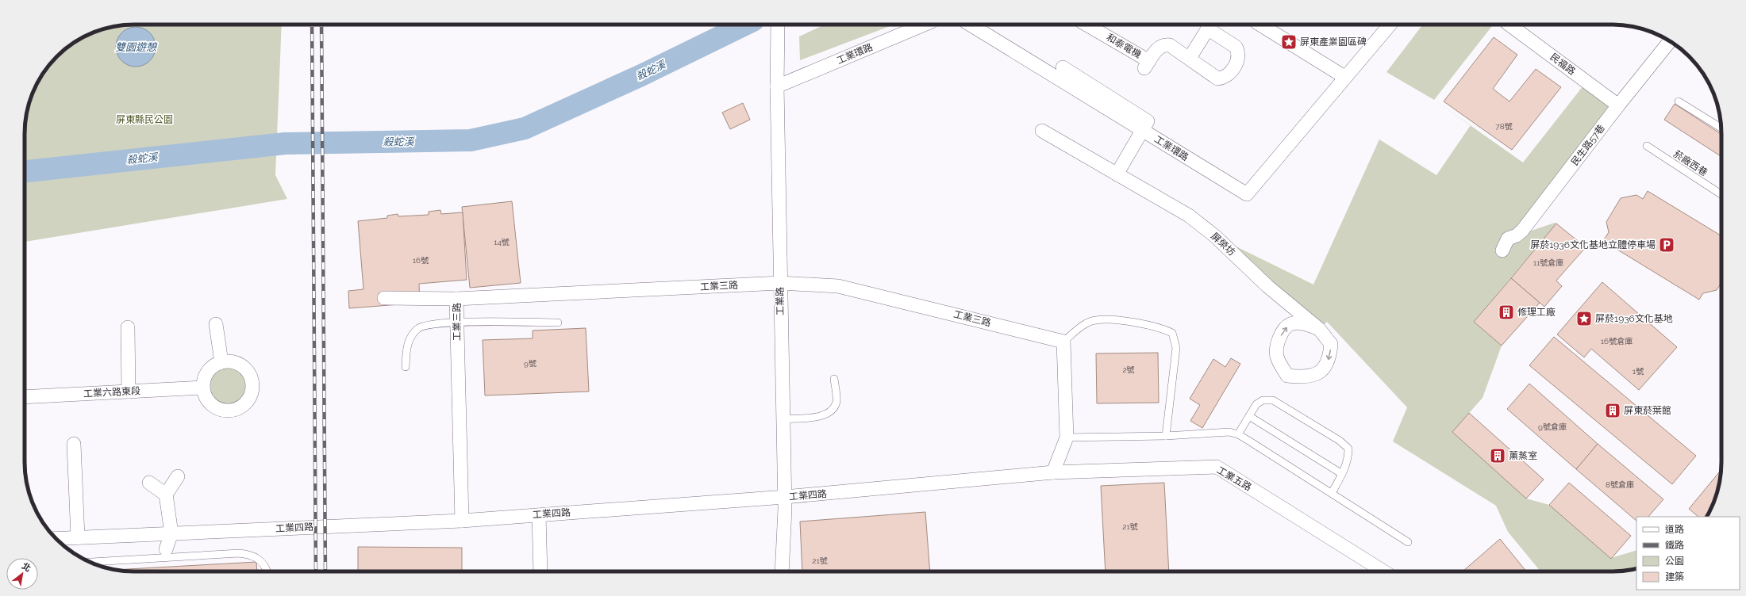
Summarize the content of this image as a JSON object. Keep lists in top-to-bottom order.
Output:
{
  "streets": {
    "street": [
      "和泰電機",
      "工業環路",
      "民福路",
      "民生路57巷",
      "屏榮坊",
      "工業三路",
      "工業路",
      "工業六路東段",
      "工業五路",
      "工業四路"
    ],
    "lane": ["菸廠西巷"]
  },
  "crossings": [
    ["工業環路", "工業路"],
    ["民福路", "民生路57巷"],
    ["工業三路", "工業路"],
    ["工業三路", "工業四路"],
    ["工業路", "工業四路"],
    ["工業五路", "工業四路"]
  ],
  "water": ["雙園遊憩", "殺蛇溪"],
  "parks": ["屏東縣民公園"],
  "places": {
    "place": ["屏東產業園區碑", "屏菸1936文化基地"],
    "parking": ["屏菸1936文化基地立體停車場"],
    "building": ["修理工廠", "屏東菸葉館", "薰蒸室"]
  },
  "house_numbers": [
    "78號",
    "14號",
    "16號",
    "11號倉庫",
    "16號倉庫",
    "9號",
    "2號",
    "1號",
    "9號倉庫",
    "8號倉庫",
    "21號",
    "21號"
  ],
  "legend": [
    "道路",
    "鐵路",
    "公園",
    "建築"
  ],
  "north": "top right"
}
